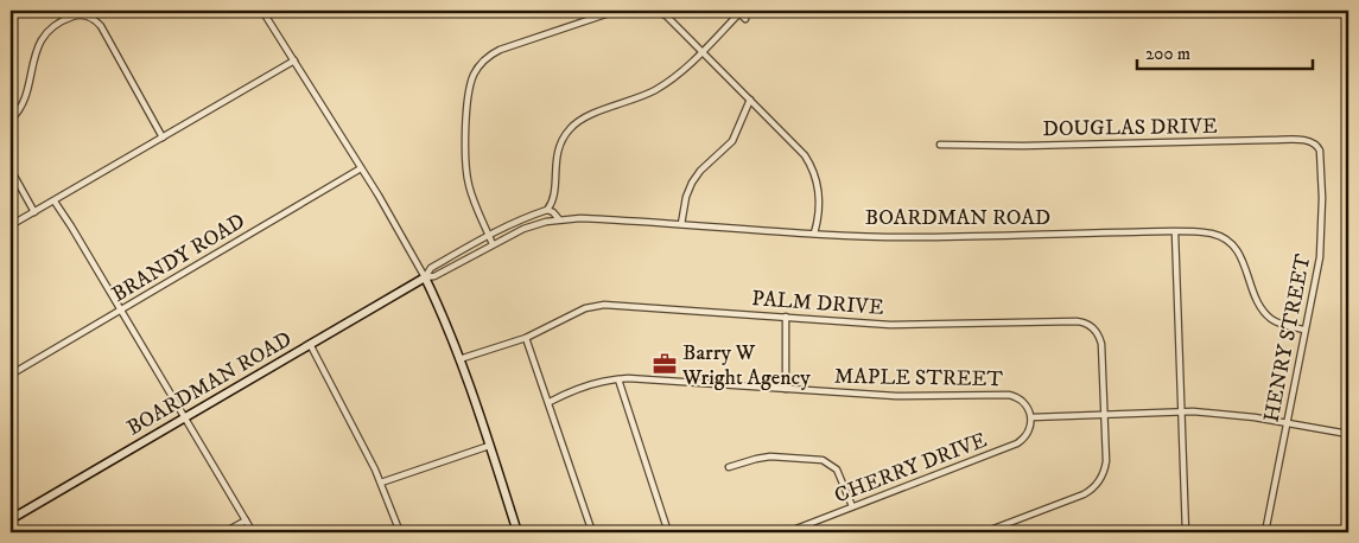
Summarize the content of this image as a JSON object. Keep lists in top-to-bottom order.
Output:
{
  "streets": {
    "street": [
      "DOUGLAS DRIVE",
      "BOARDMAN ROAD",
      "BRANDY ROAD",
      "PALM DRIVE",
      "HENRY STREET",
      "MAPLE STREET",
      "CHERRY DRIVE"
    ]
  },
  "crossings": [
    ["DOUGLAS DRIVE", "HENRY STREET"],
    ["BOARDMAN ROAD", "HENRY STREET"],
    ["MAPLE STREET", "CHERRY DRIVE"]
  ],
  "places": {
    "office": ["Barry W Wright Agency"]
  },
  "scale_bar": "200 m"
}
